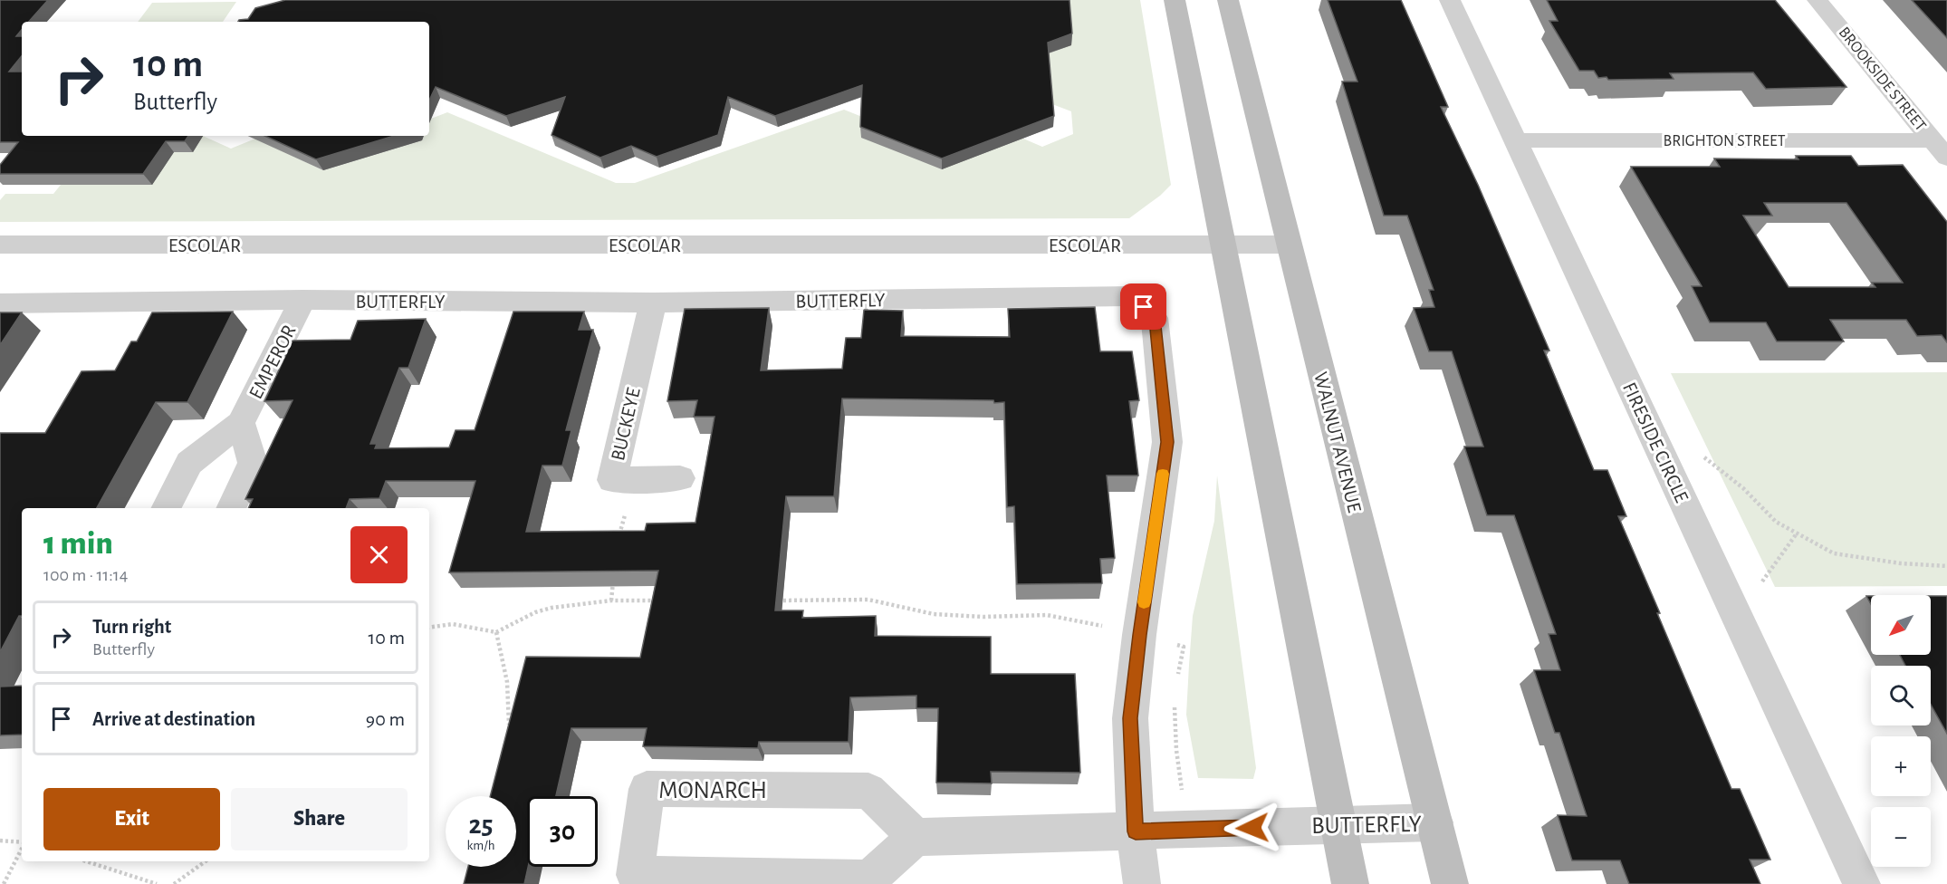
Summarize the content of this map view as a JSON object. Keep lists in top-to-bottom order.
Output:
{
  "streets": {
    "main road": ["WALNUT AVENUE"],
    "street": [
      "BROOKSIDE STREET",
      "BRIGHTON STREET",
      "ESCOLAR",
      "BUTTERFLY",
      "EMPEROR",
      "BUCKEYE",
      "FIRESIDE CIRCLE",
      "MONARCH"
    ]
  },
  "crossings": [
    ["BROOKSIDE STREET", "BRIGHTON STREET"],
    ["BRIGHTON STREET", "FIRESIDE CIRCLE"],
    ["ESCOLAR", "WALNUT AVENUE"],
    ["BUTTERFLY", "EMPEROR"],
    ["BUTTERFLY", "BUCKEYE"],
    ["BUTTERFLY", "WALNUT AVENUE"]
  ],
  "north": "bottom left",
  "page": {
    "turn": ["10 m", "Butterfly"],
    "heading": ["1 min", "100 m · 11:14"],
    "map_buttons": ["+", "−"],
    "list": [
      {
        "name": "Turn right",
        "note": "Butterfly",
        "value": "10 m"
      },
      {
        "name": "Arrive at destination",
        "value": "90 m"
      }
    ],
    "buttons": ["Exit", "Share"],
    "speed": "25 km/h",
    "limit": "30"
  }
}
